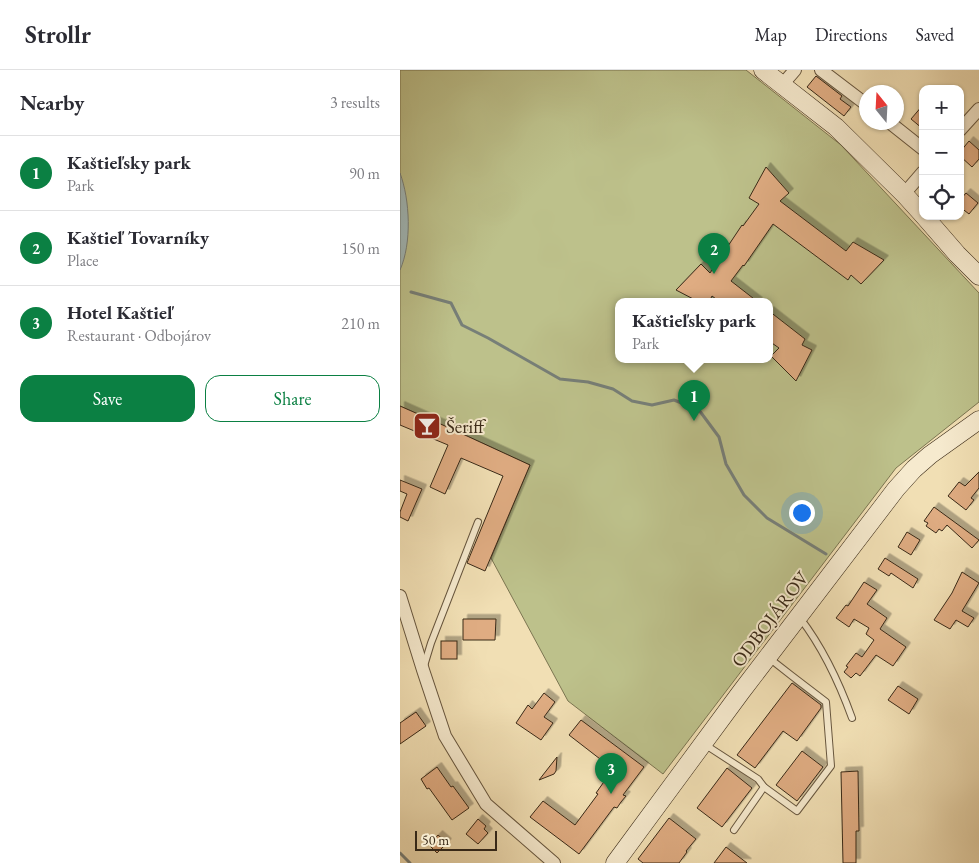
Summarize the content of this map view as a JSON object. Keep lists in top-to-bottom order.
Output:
{
  "streets": {
    "main road": ["ODBOJÁROV"]
  },
  "places": {
    "bar": ["Šeriff"]
  },
  "scale_bar": "50 m",
  "north": "top",
  "page": {
    "header": "Strollr",
    "nav": ["Map", "Directions", "Saved"],
    "heading": ["Nearby", "3 results"],
    "map_buttons": ["+", "−"],
    "list": [
      {
        "mark": "1",
        "name": "Kaštieľsky park",
        "note": "Park",
        "value": "90 m"
      },
      {
        "mark": "2",
        "name": "Kaštieľ Tovarníky",
        "note": "Place",
        "value": "150 m"
      },
      {
        "mark": "3",
        "name": "Hotel Kaštieľ",
        "note": "Restaurant · Odbojárov",
        "value": "210 m"
      }
    ],
    "pins": ["2", "1", "3"],
    "popup": ["Kaštieľsky park", "Park"],
    "buttons": ["Save", "Share"],
    "scale": "50 m"
  }
}
